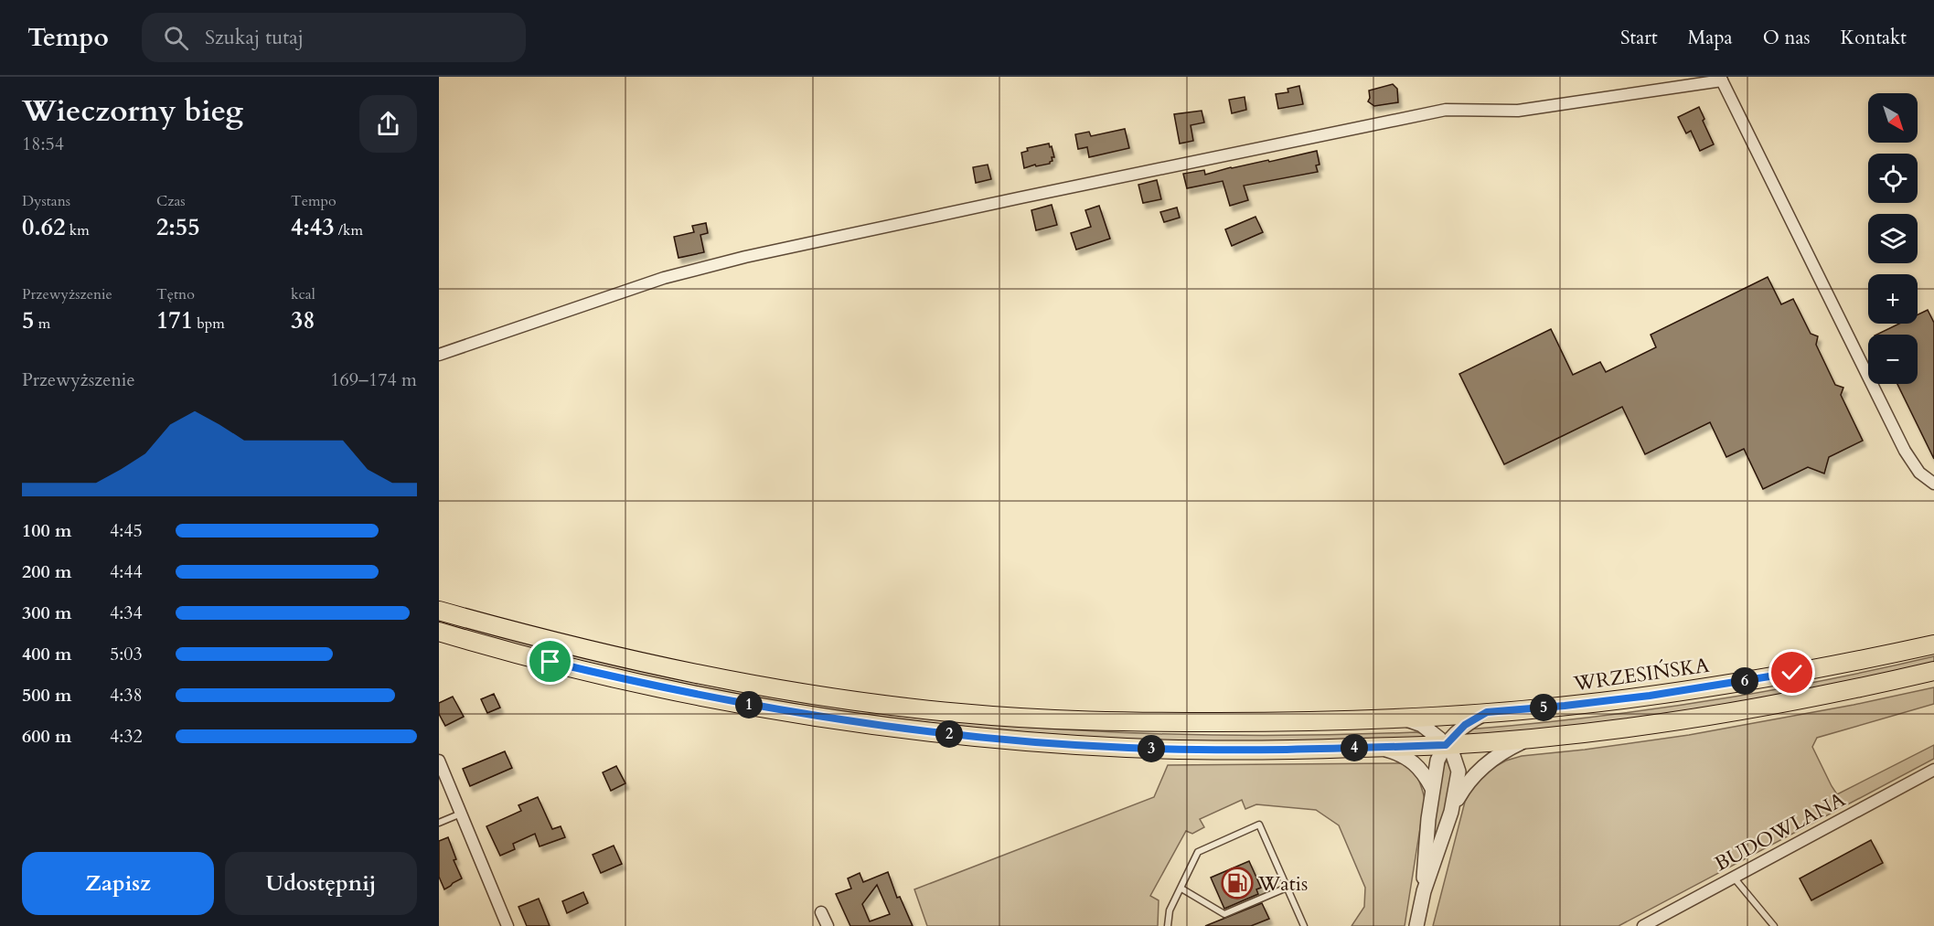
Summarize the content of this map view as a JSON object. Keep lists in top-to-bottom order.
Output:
{
  "streets": {
    "main road": ["WRZESIŃSKA"],
    "street": ["BUDOWLANA"]
  },
  "places": {
    "fuel station": ["Watis"]
  },
  "north": "bottom right",
  "page": {
    "header": "Tempo",
    "search": "Szukaj tutaj",
    "nav": [
      "Start",
      "Mapa",
      "O nas",
      "Kontakt"
    ],
    "heading": ["Wieczorny bieg", "18:54"],
    "map_buttons": ["+", "−"],
    "stats": [
      ["Dystans", "0.62 km"],
      ["Czas", "2:55"],
      ["Tempo", "4:43 /km"],
      ["Przewyższenie", "5 m"],
      ["Tętno", "171 bpm"],
      ["kcal", "38"]
    ],
    "chart": ["Przewyższenie", "169–174 m"],
    "list": [
      {
        "name": "100 m",
        "note": "4:45"
      },
      {
        "name": "200 m",
        "note": "4:44"
      },
      {
        "name": "300 m",
        "note": "4:34"
      },
      {
        "name": "400 m",
        "note": "5:03"
      },
      {
        "name": "500 m",
        "note": "4:38"
      },
      {
        "name": "600 m",
        "note": "4:32"
      }
    ],
    "pins": [
      "6",
      "1",
      "5",
      "2",
      "4",
      "3"
    ],
    "buttons": ["Zapisz", "Udostępnij"]
  }
}
